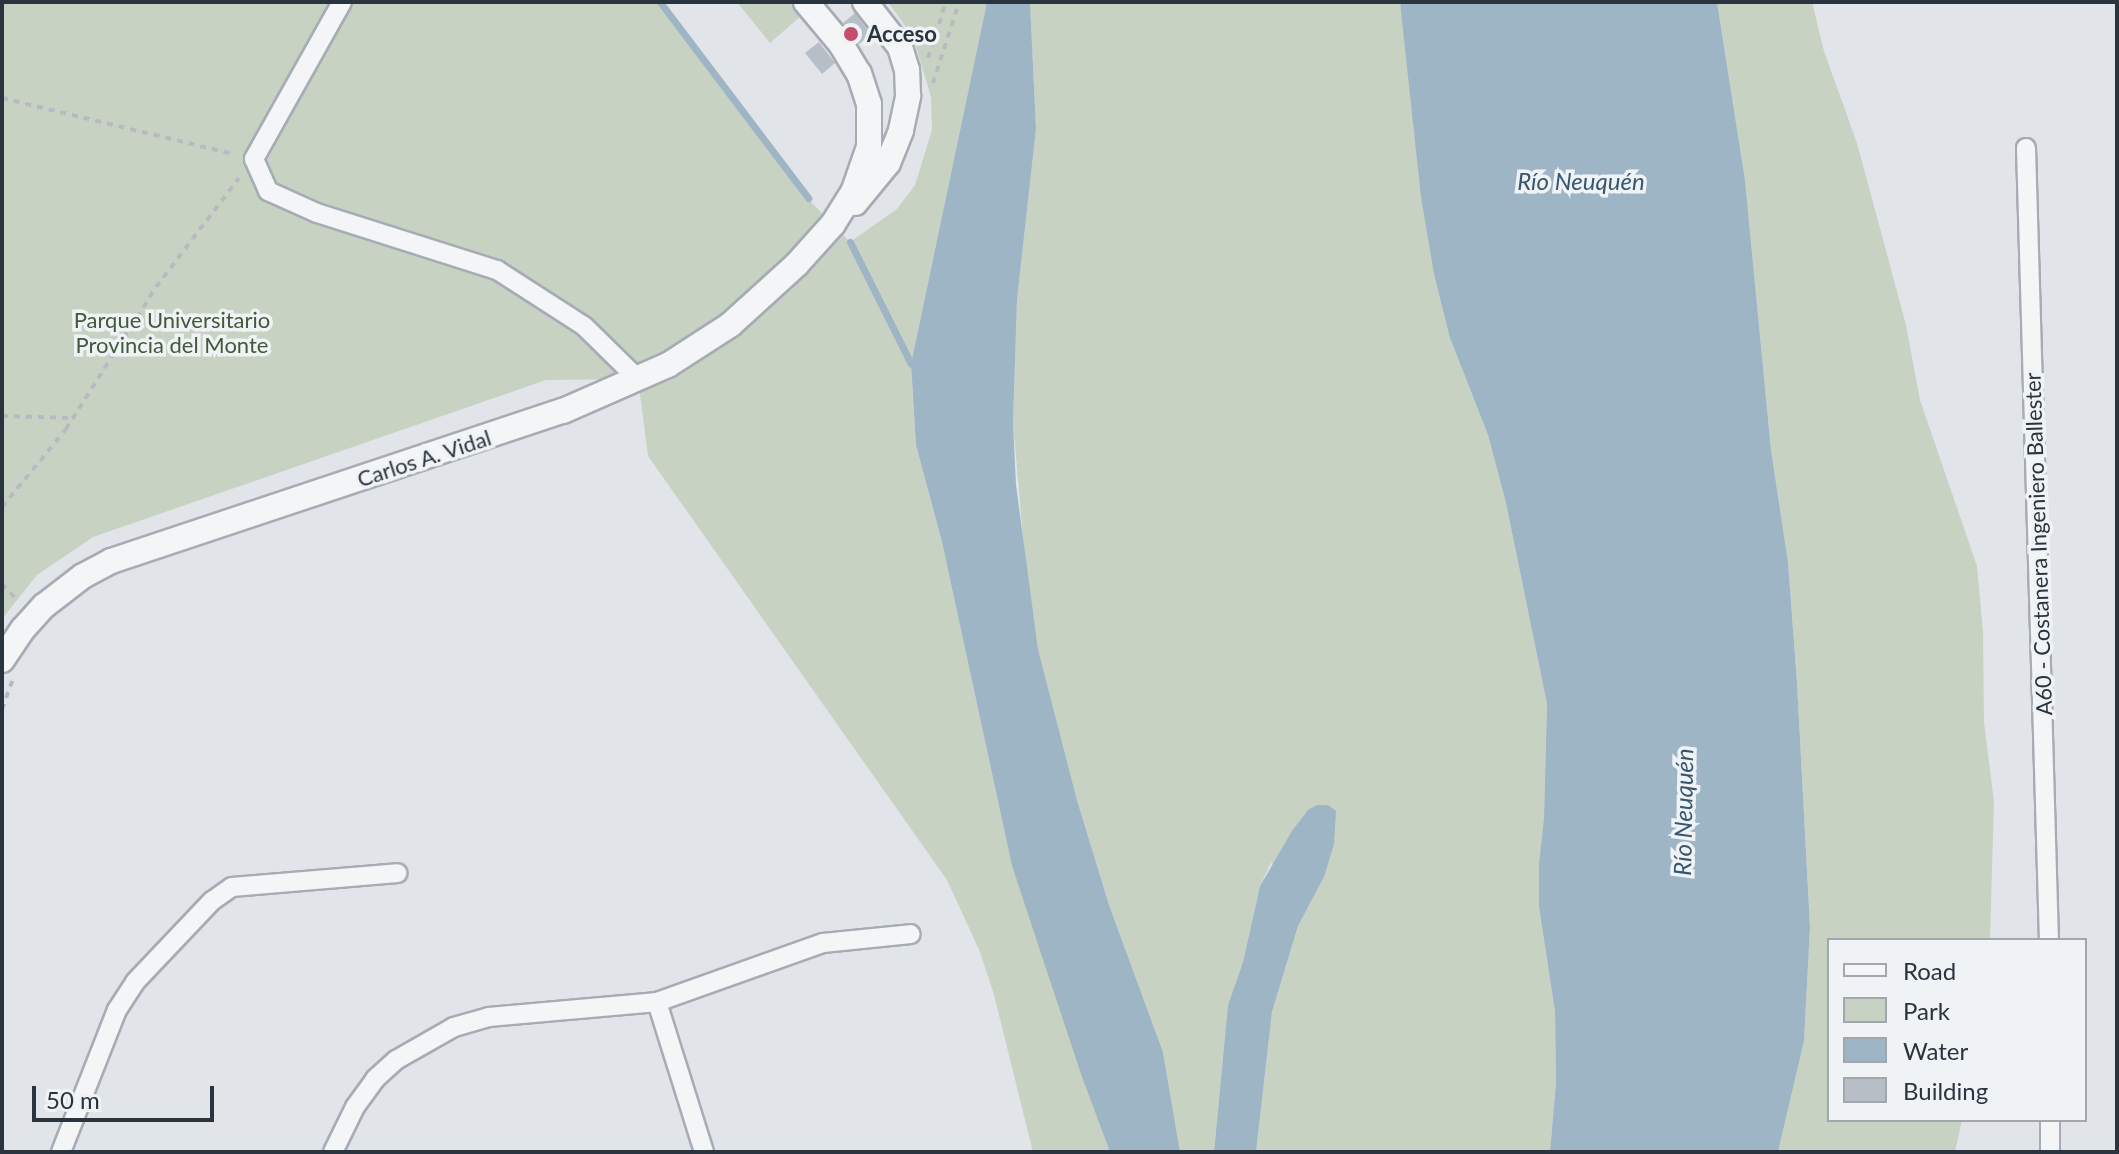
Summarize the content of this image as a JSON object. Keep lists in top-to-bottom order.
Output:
{
  "streets": {
    "street": ["Carlos A. Vidal", "A60 - Costanera Ingeniero Ballester"]
  },
  "water": ["Río Neuquén"],
  "parks": ["Parque Universitario Provincia del Monte"],
  "places": ["Acceso"],
  "legend": [
    "Road",
    "Park",
    "Water",
    "Building"
  ],
  "scale_bar": "50 m"
}
